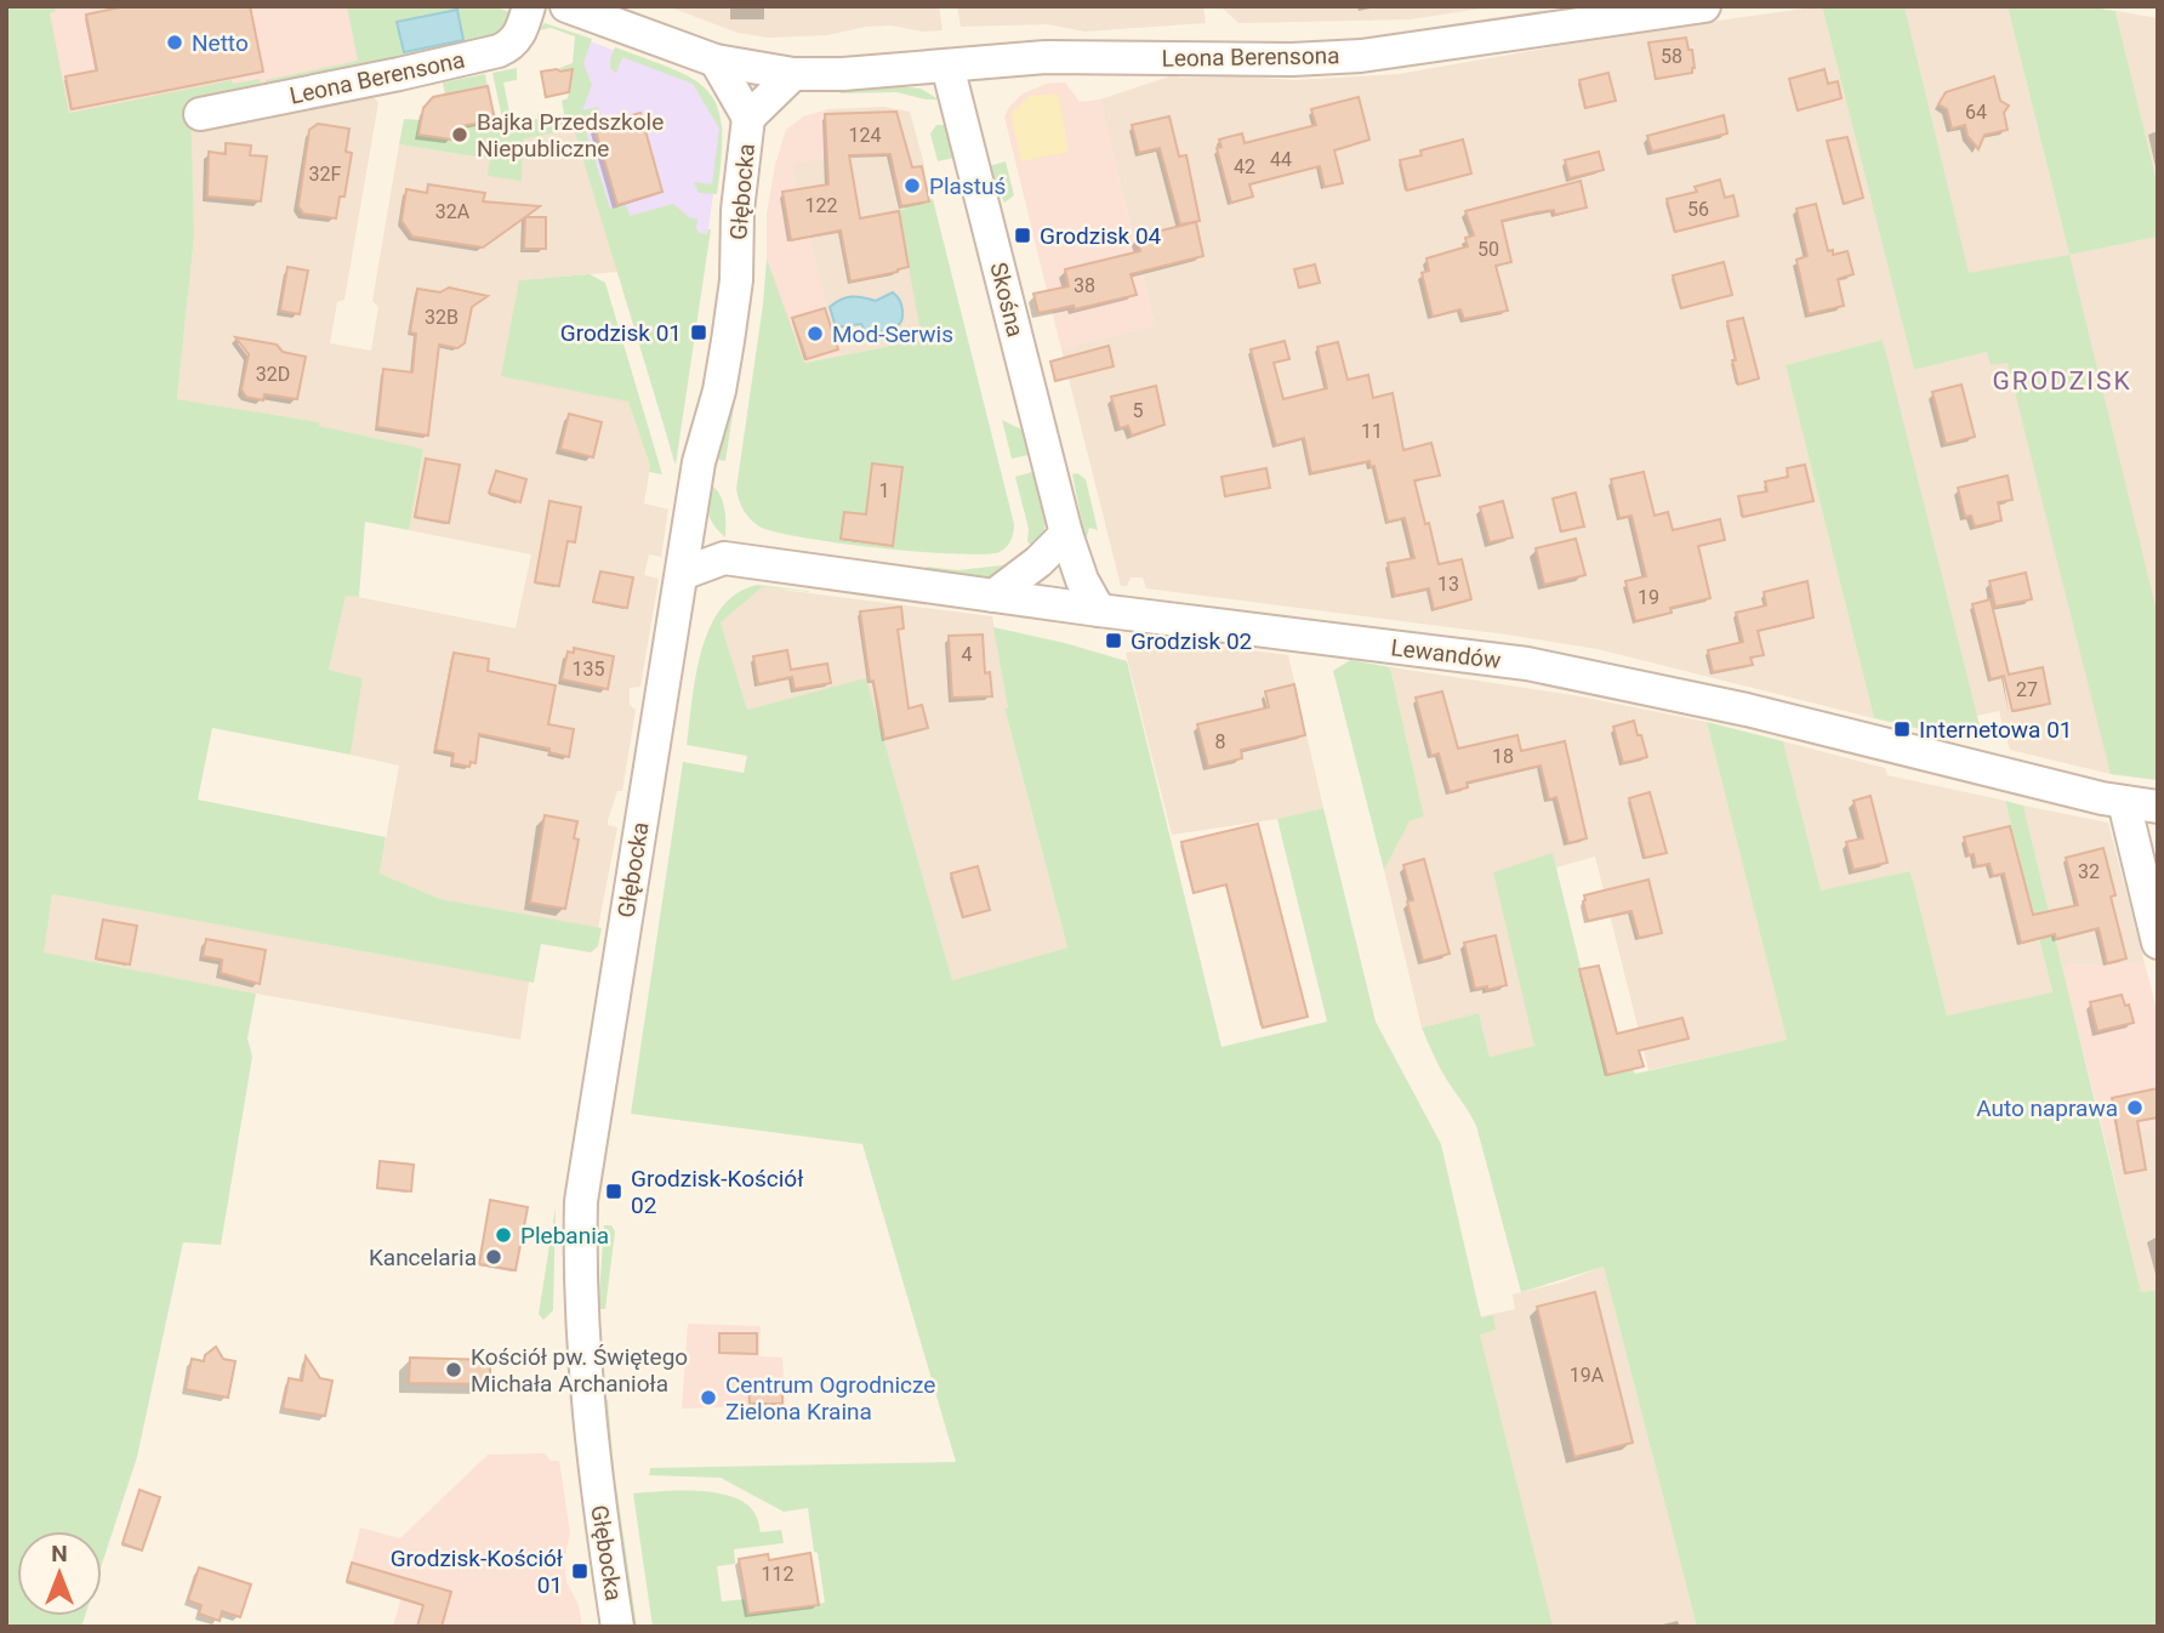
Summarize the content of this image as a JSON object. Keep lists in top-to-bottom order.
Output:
{
  "streets": {
    "street": [
      "Leona Berensona",
      "Głębocka",
      "Skośna",
      "Lewandów"
    ]
  },
  "crossings": [
    ["Leona Berensona", "Skośna"],
    ["Głębocka", "Lewandów"],
    ["Skośna", "Lewandów"]
  ],
  "districts": ["GRODZISK"],
  "places": {
    "other": [
      "Netto",
      "Bajka Przedszkole Niepubliczne",
      "Plastuś",
      "Mod-Serwis",
      "Auto naprawa",
      "Plebania",
      "Kancelaria",
      "Kościół pw. Świętego Michała Archanioła",
      "Centrum Ogrodnicze Zielona Kraina"
    ],
    "transit": [
      "Grodzisk 04",
      "Grodzisk 01",
      "Grodzisk 02",
      "Internetowa 01",
      "Grodzisk-Kościół 02",
      "Grodzisk-Kościół 01"
    ]
  },
  "house_numbers": [
    "58",
    "64",
    "124",
    "44",
    "42",
    "32F",
    "122",
    "56",
    "32A",
    "50",
    "38",
    "32B",
    "32D",
    "5",
    "11",
    "1",
    "13",
    "19",
    "4",
    "135",
    "27",
    "8",
    "18",
    "32",
    "19A",
    "112"
  ],
  "north": "top"
}
